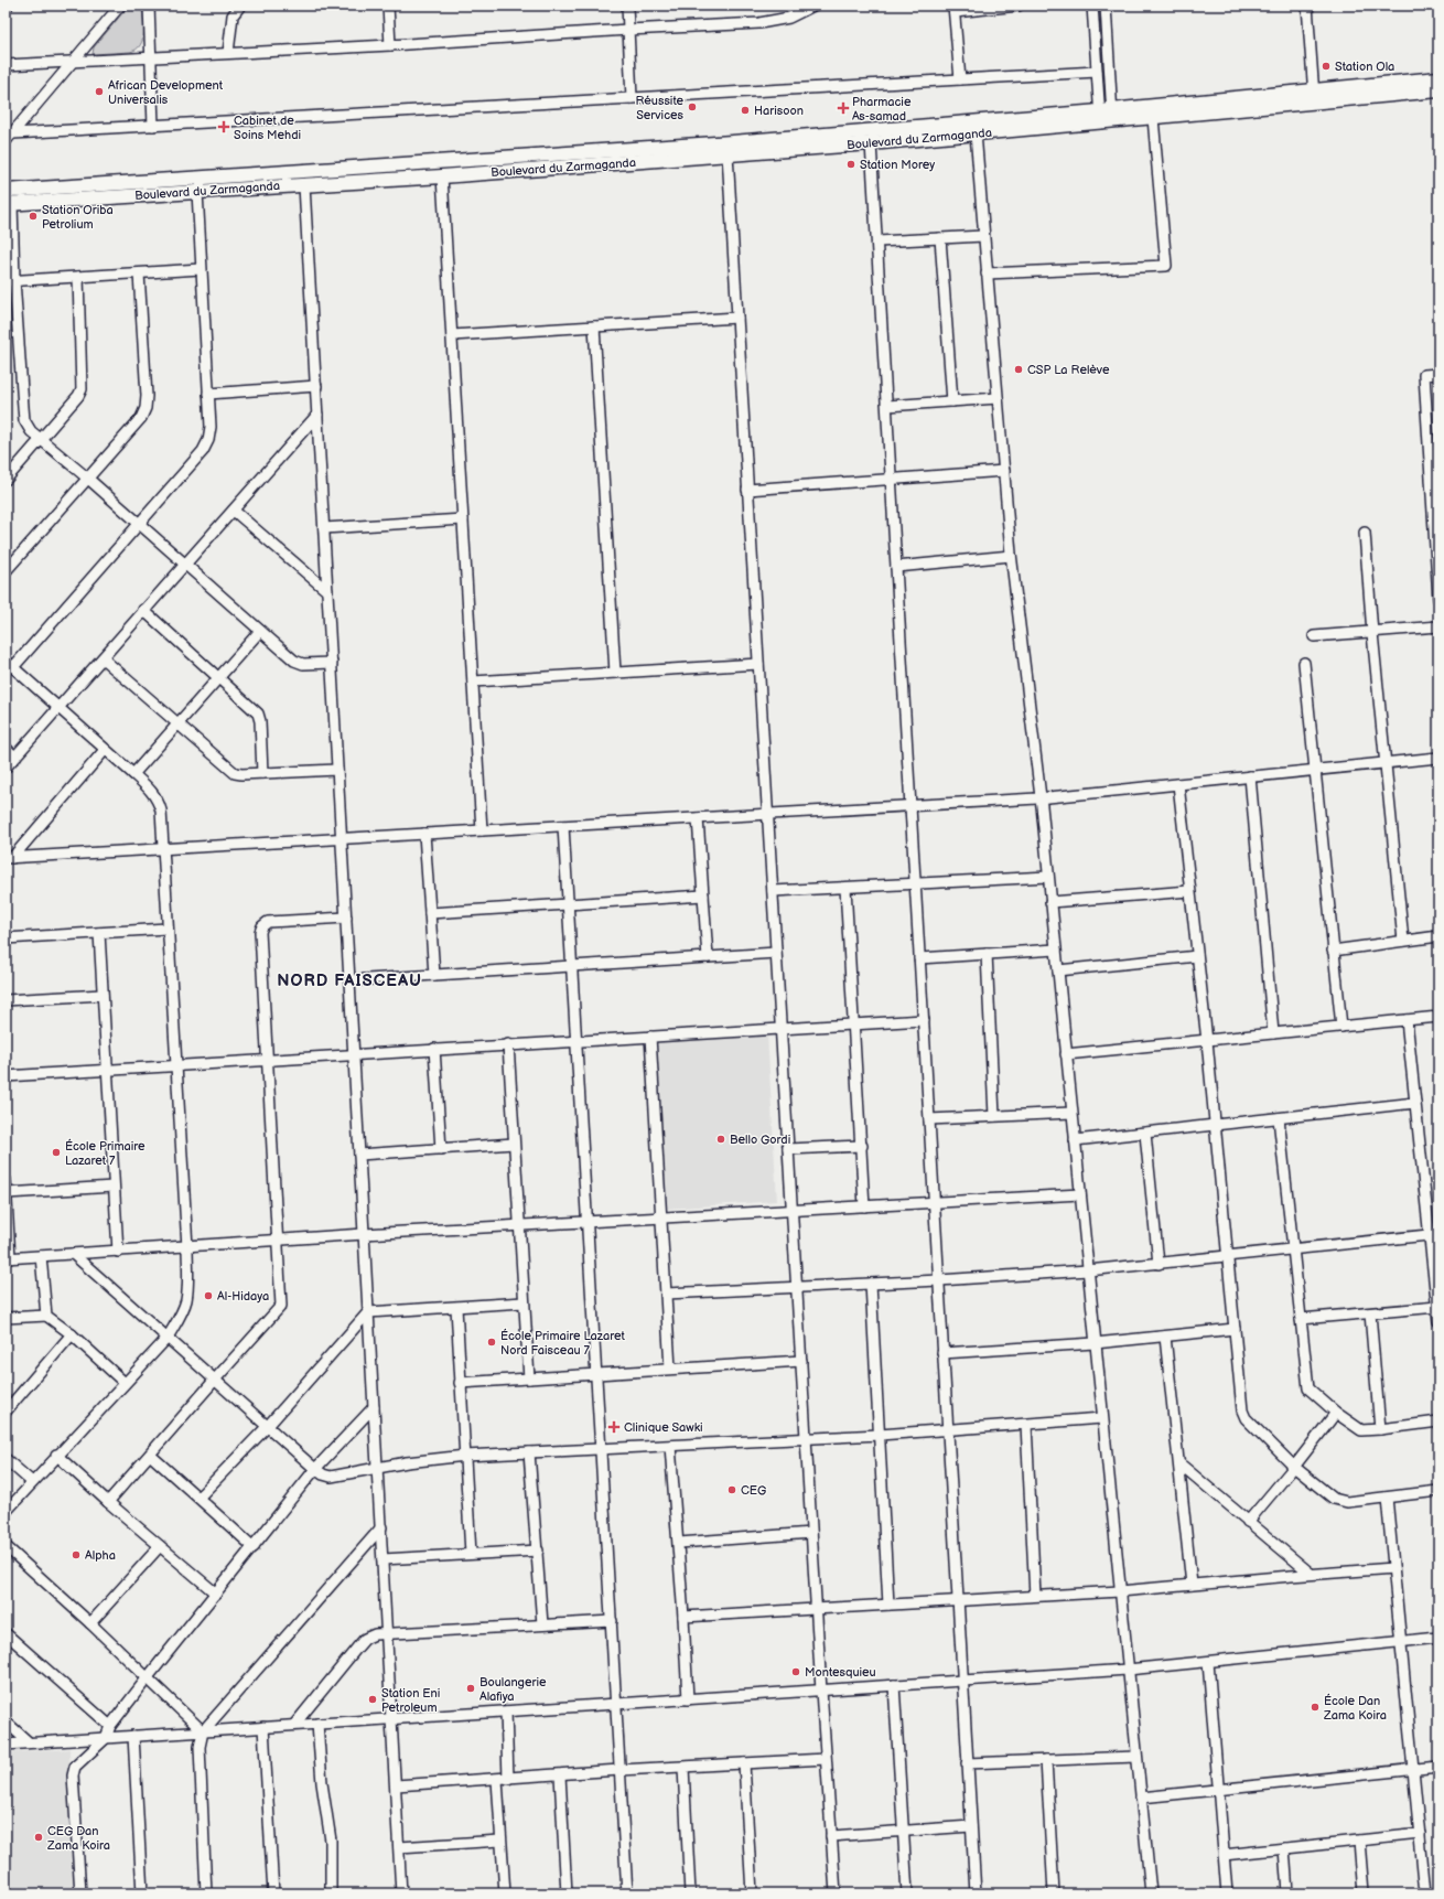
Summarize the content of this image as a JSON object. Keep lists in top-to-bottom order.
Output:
{
  "streets": {
    "main road": ["Boulevard du Zarmaganda"]
  },
  "districts": ["NORD FAISCEAU"],
  "places": {
    "other": [
      "Station Ola",
      "African Development Universalis",
      "Réussite Services",
      "Harisoon",
      "Station Morey",
      "Station Oriba Petrolium",
      "CSP La Relève",
      "Bello Gordi",
      "École Primaire Lazaret 7",
      "Al-Hidaya",
      "École Primaire Lazaret Nord Faisceau 7",
      "CEG",
      "Alpha",
      "Montesquieu",
      "Boulangerie Alafiya",
      "Station Eni Petroleum",
      "École Dan Zama Koira",
      "CEG Dan Zama Koira"
    ],
    "health": ["Pharmacie As-samad", "Cabinet de Soins Mehdi", "Clinique Sawki"]
  }
}
